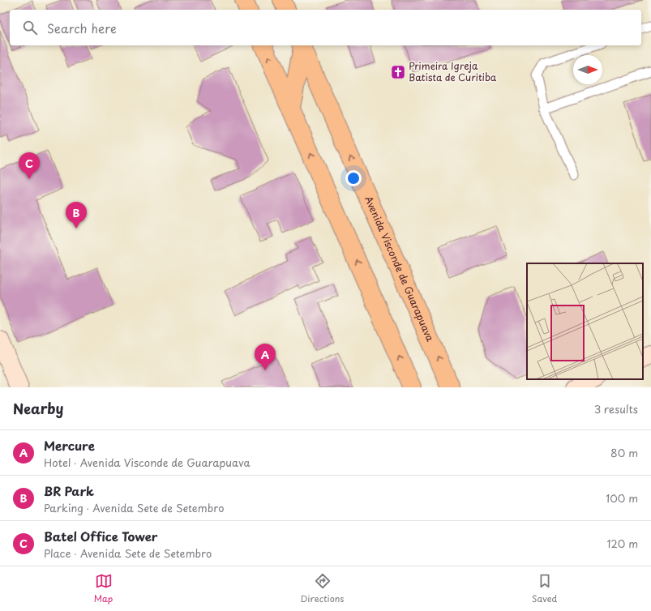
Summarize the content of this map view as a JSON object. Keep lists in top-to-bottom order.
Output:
{
  "streets": {
    "main road": ["Avenida Visconde de Guarapuava"]
  },
  "places": {
    "church": ["Primeira Igreja Batista de Curitiba"]
  },
  "north": "right",
  "page": {
    "search": "Search here",
    "pins": ["C", "B", "A"],
    "heading": ["Nearby", "3 results"],
    "list": [
      {
        "mark": "A",
        "name": "Mercure",
        "note": "Hotel · Avenida Visconde de Guarapuava",
        "value": "80 m"
      },
      {
        "mark": "B",
        "name": "BR Park",
        "note": "Parking · Avenida Sete de Setembro",
        "value": "100 m"
      },
      {
        "mark": "C",
        "name": "Batel Office Tower",
        "note": "Place · Avenida Sete de Setembro",
        "value": "120 m"
      }
    ],
    "nav": ["Map", "Directions", "Saved"]
  }
}
